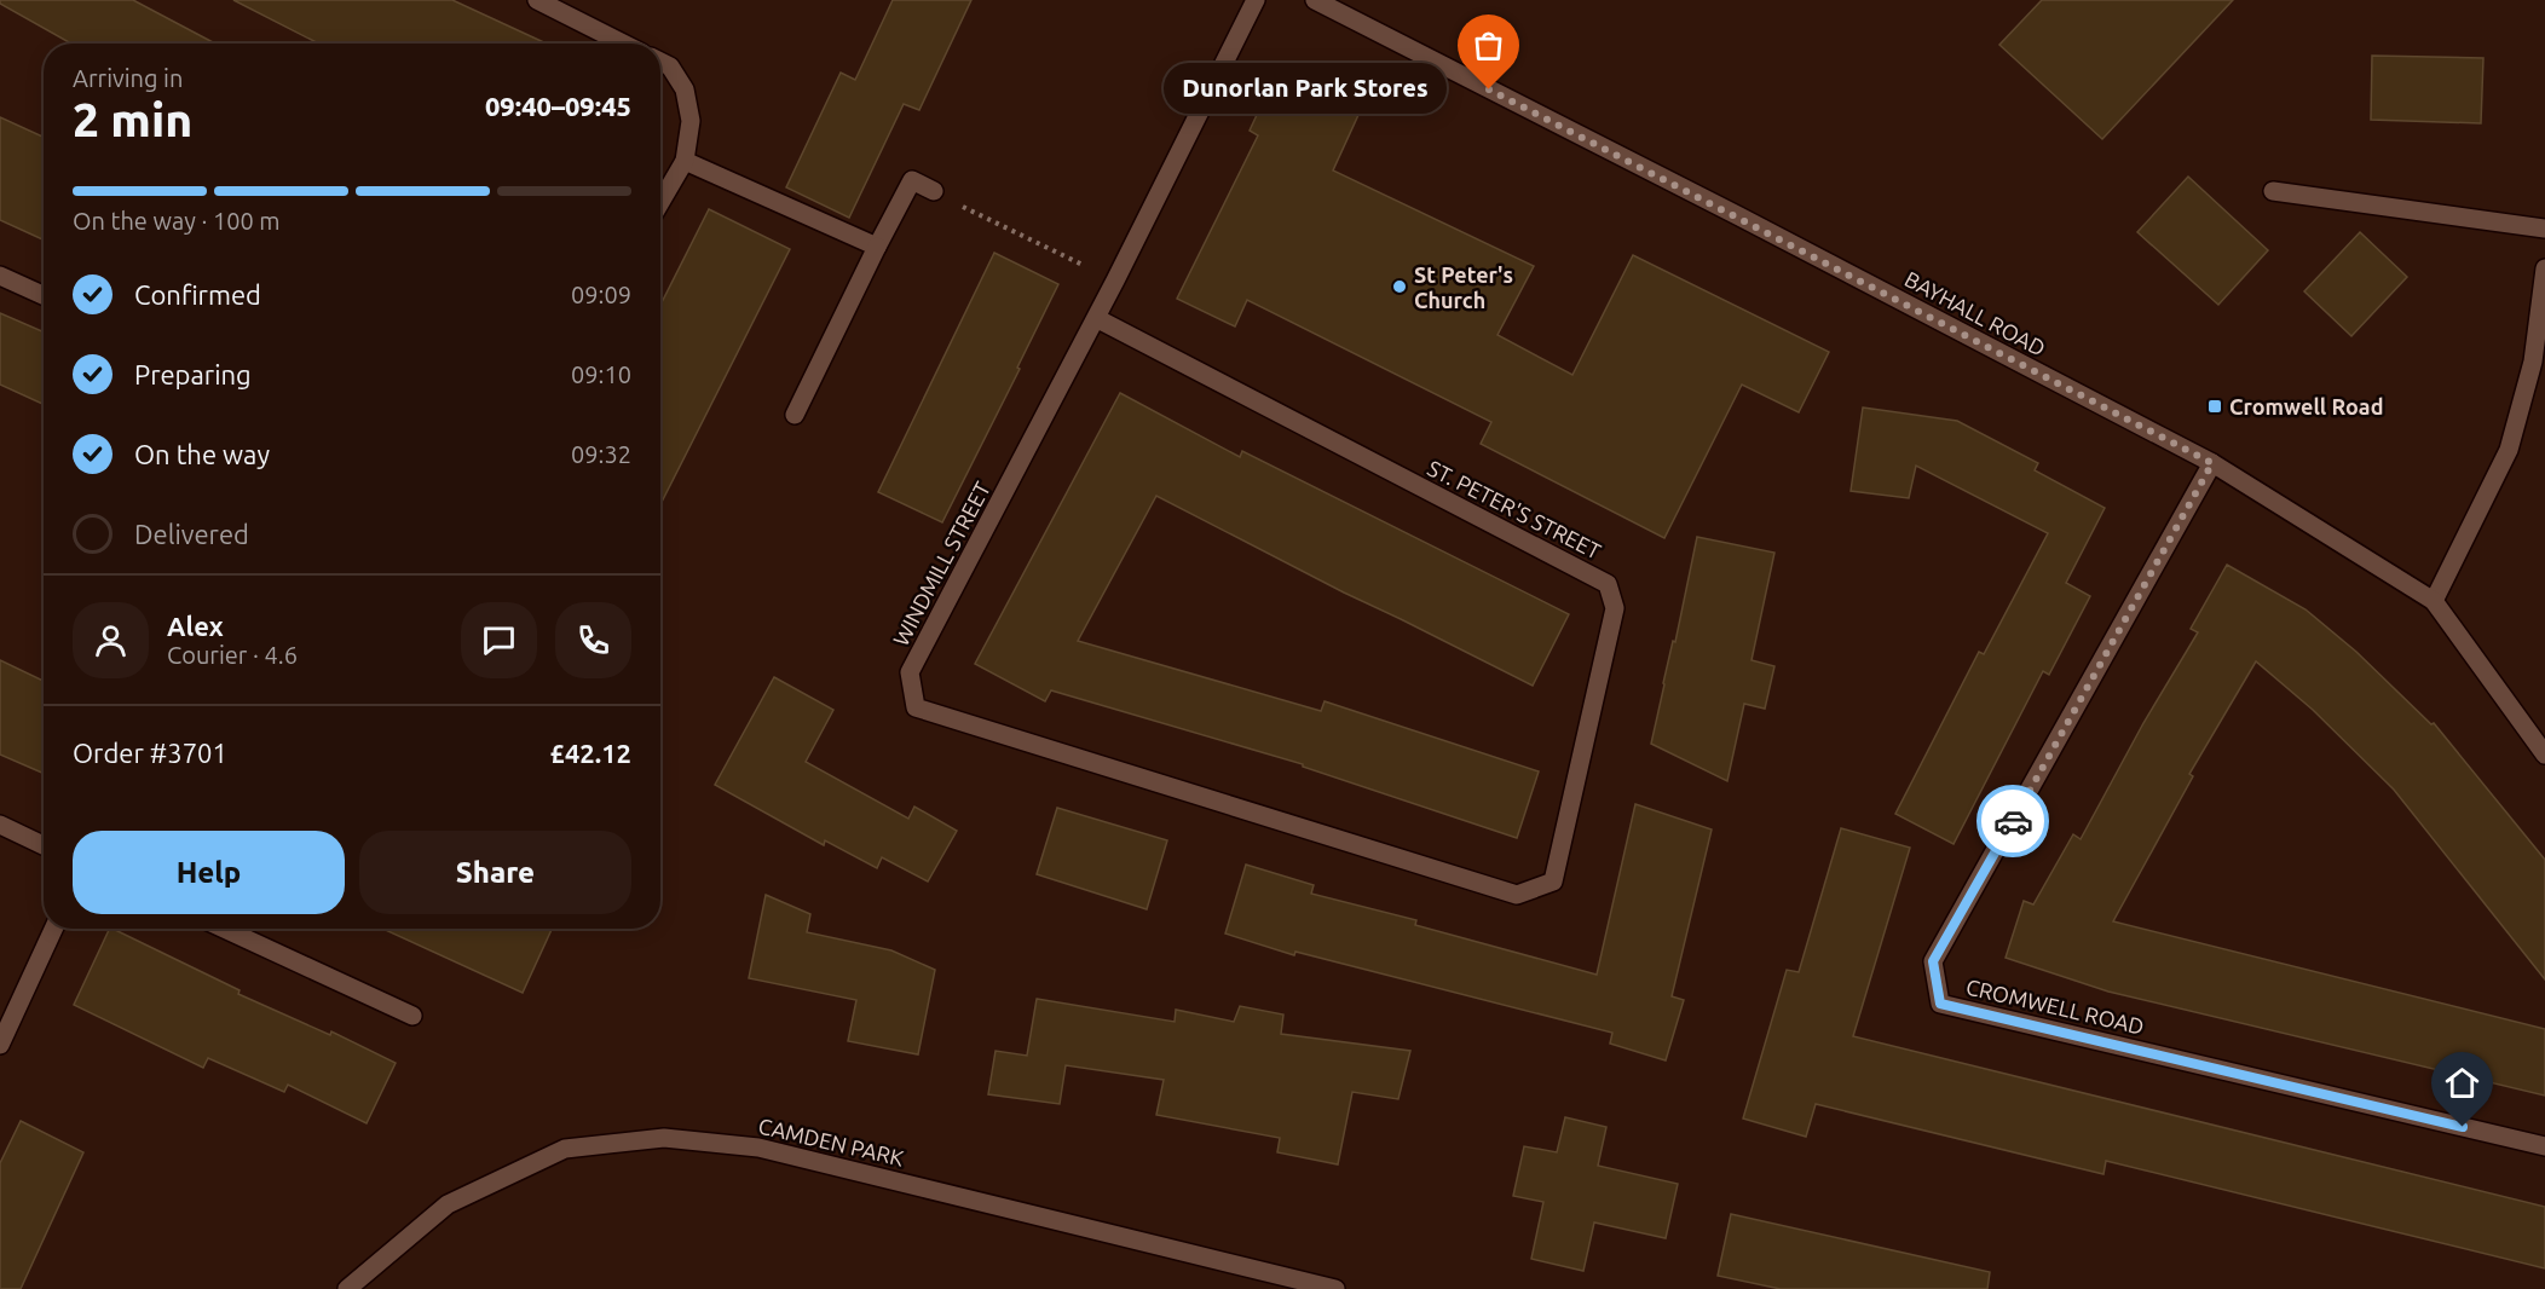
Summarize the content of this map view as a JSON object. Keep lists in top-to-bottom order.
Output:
{
  "streets": {
    "street": [
      "BAYHALL ROAD",
      "ST. PETER'S STREET",
      "WINDMILL STREET",
      "CROMWELL ROAD",
      "CAMDEN PARK"
    ]
  },
  "crossings": [
    ["BAYHALL ROAD", "CROMWELL ROAD"],
    ["ST. PETER'S STREET", "WINDMILL STREET"]
  ],
  "places": {
    "other": ["Dunorlan Park Stores", "St Peter's Church"],
    "transit": ["Cromwell Road"]
  },
  "page": {
    "heading": ["2 min", "Arriving in", "09:40–09:45"],
    "panel": [
      "Alex",
      "Courier · 4.6",
      "Order #3701",
      "£42.12"
    ],
    "bubble": "Dunorlan Park Stores",
    "bar": "On the way · 100 m",
    "list": [
      ["Confirmed", "09:09"],
      ["Preparing", "09:10"],
      ["On the way", "09:32"],
      "Delivered"
    ],
    "buttons": ["Help", "Share"]
  }
}
